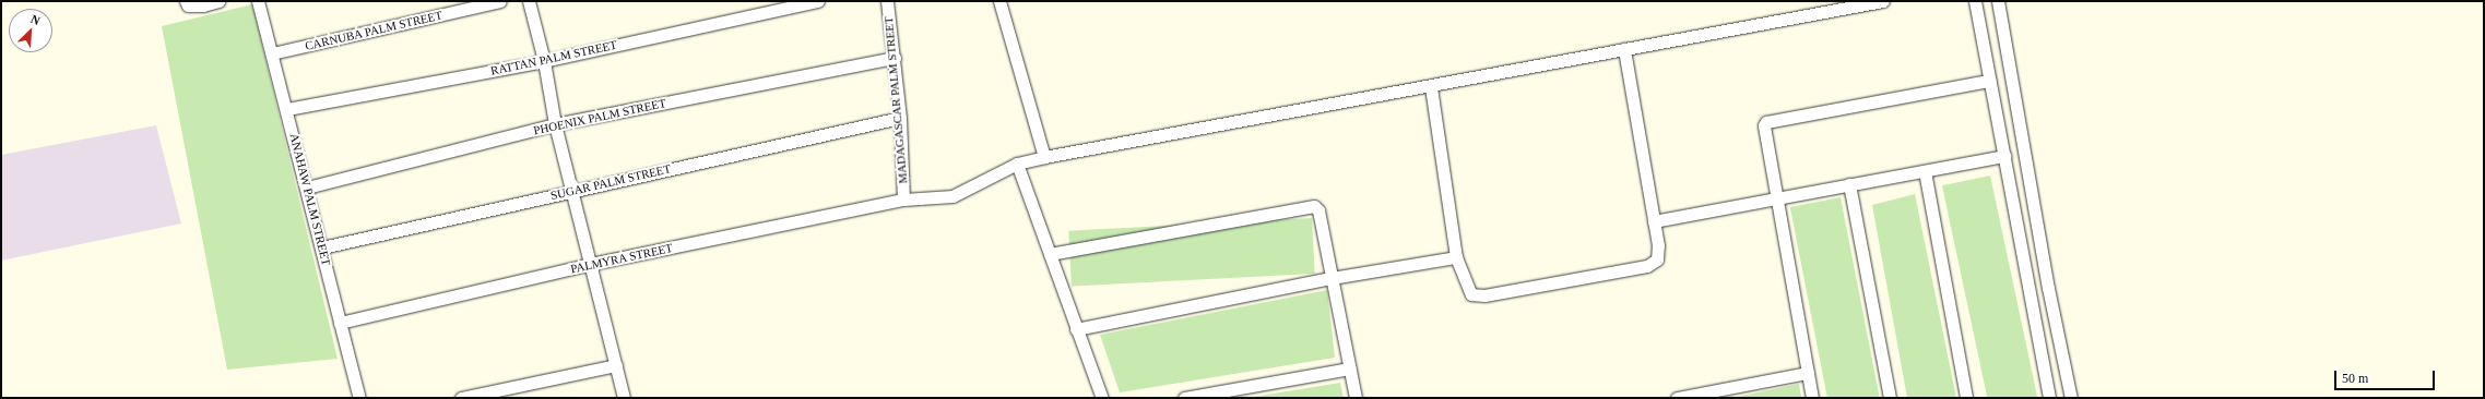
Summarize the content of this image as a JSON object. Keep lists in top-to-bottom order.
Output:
{
  "streets": {
    "street": [
      "CARNUBA PALM STREET",
      "RATTAN PALM STREET",
      "MADAGASCAR PALM STREET",
      "PHOENIX PALM STREET",
      "SUGAR PALM STREET",
      "ANAHAW PALM STREET",
      "PALMYRA STREET"
    ]
  },
  "crossings": [
    ["CARNUBA PALM STREET", "ANAHAW PALM STREET"],
    ["RATTAN PALM STREET", "ANAHAW PALM STREET"],
    ["MADAGASCAR PALM STREET", "PHOENIX PALM STREET"],
    ["MADAGASCAR PALM STREET", "SUGAR PALM STREET"],
    ["MADAGASCAR PALM STREET", "PALMYRA STREET"],
    ["PHOENIX PALM STREET", "ANAHAW PALM STREET"],
    ["SUGAR PALM STREET", "ANAHAW PALM STREET"],
    ["ANAHAW PALM STREET", "PALMYRA STREET"]
  ],
  "scale_bar": "50 m",
  "north": "top right"
}
